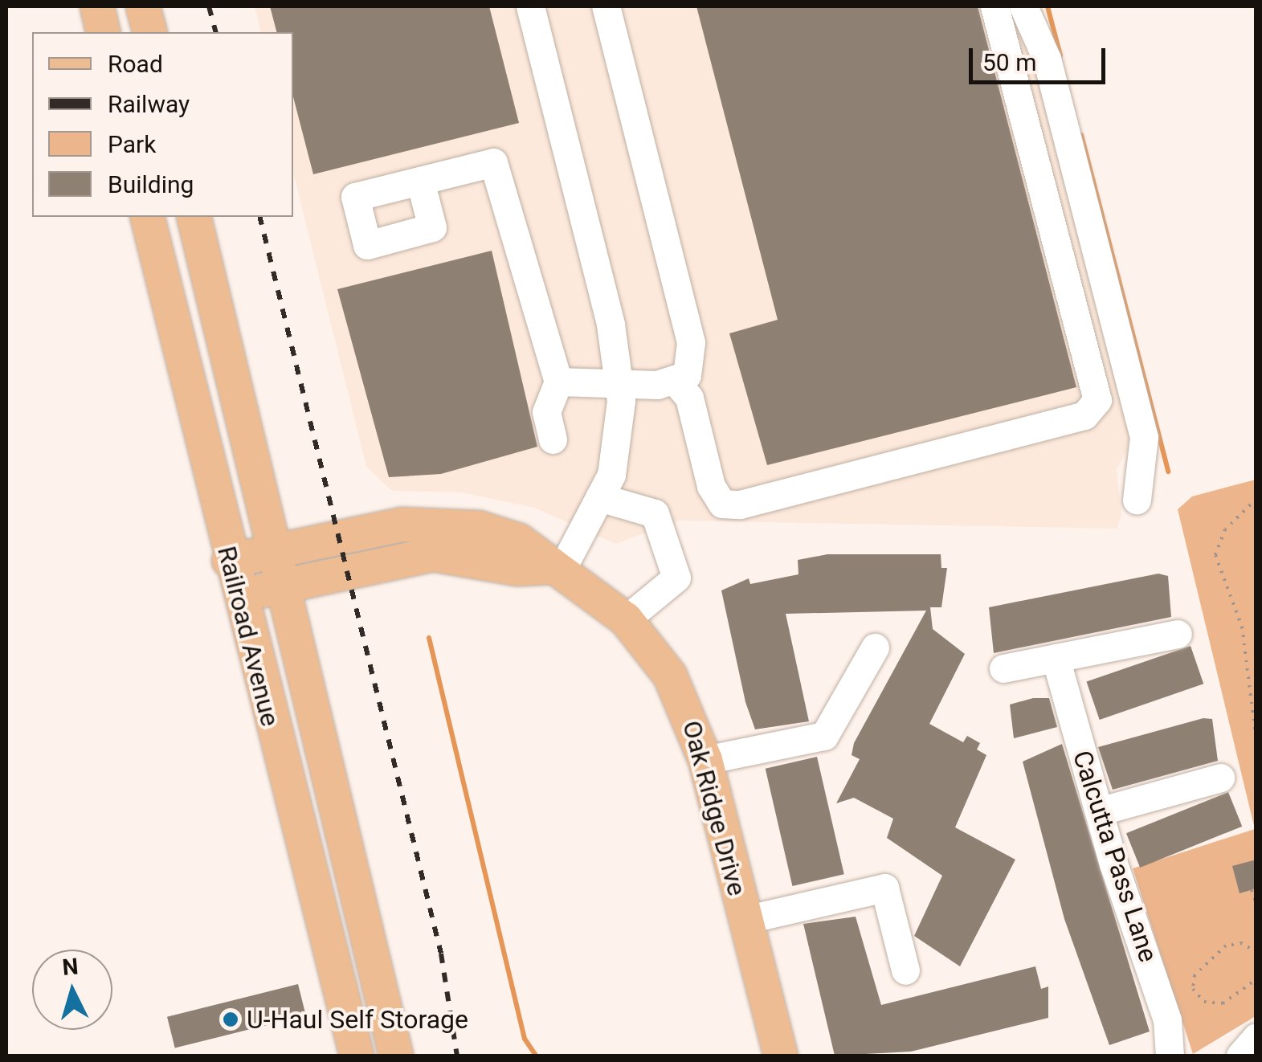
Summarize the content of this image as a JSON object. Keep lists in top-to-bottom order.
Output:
{
  "streets": {
    "main road": ["Railroad Avenue", "Oak Ridge Drive"],
    "street": ["Calcutta Pass Lane"]
  },
  "crossings": [
    ["Railroad Avenue", "Oak Ridge Drive"]
  ],
  "places": ["U-Haul Self Storage"],
  "legend": [
    "Road",
    "Railway",
    "Park",
    "Building"
  ],
  "scale_bar": "50 m",
  "north": "top"
}
